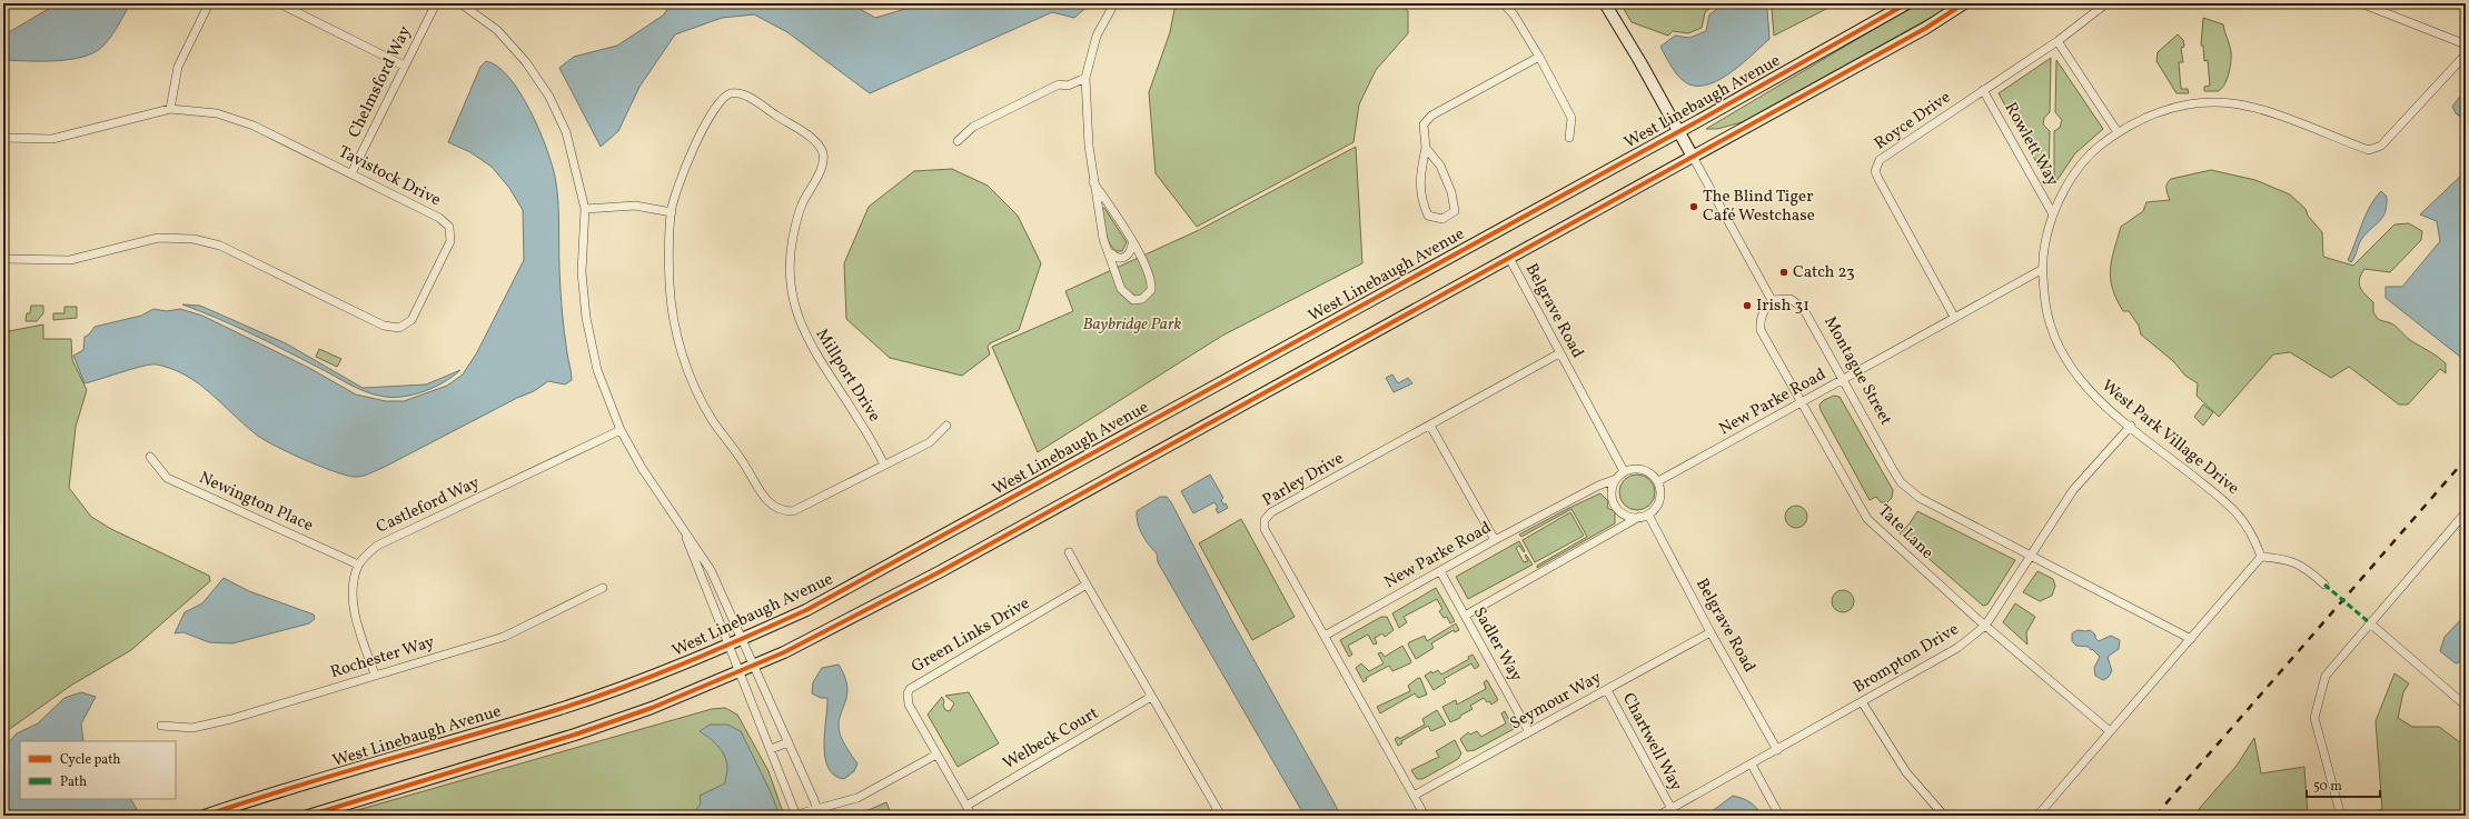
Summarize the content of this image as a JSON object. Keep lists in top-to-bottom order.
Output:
{
  "streets": {
    "main road": ["West Linebaugh Avenue"],
    "street": [
      "Chelmsford Way",
      "Royce Drive",
      "Rowlett Way",
      "Tavistock Drive",
      "Belgrave Road",
      "Montague Street",
      "Millport Drive",
      "New Parke Road",
      "West Park Village Drive",
      "Parley Drive",
      "Newington Place",
      "Castleford Way",
      "Tate Lane",
      "Green Links Drive",
      "Sadler Way",
      "Rochester Way",
      "Brompton Drive",
      "Seymour Way",
      "Welbeck Court",
      "Chartwell Way"
    ]
  },
  "crossings": [
    ["Chelmsford Way", "Tavistock Drive"],
    ["Royce Drive", "Rowlett Way"],
    ["Royce Drive", "New Parke Road"],
    ["Rowlett Way", "West Park Village Drive"],
    ["Belgrave Road", "New Parke Road"],
    ["Belgrave Road", "Parley Drive"],
    ["Belgrave Road", "Brompton Drive"],
    ["Belgrave Road", "Seymour Way"],
    ["Montague Street", "New Parke Road"],
    ["Montague Street", "Tate Lane"],
    ["Montague Street", "Brompton Drive"],
    ["New Parke Road", "West Park Village Drive"],
    ["New Parke Road", "Parley Drive"],
    ["New Parke Road", "Tate Lane"],
    ["New Parke Road", "Sadler Way"],
    ["West Park Village Drive", "Brompton Drive"],
    ["Parley Drive", "Seymour Way"],
    ["Newington Place", "Castleford Way"],
    ["Tate Lane", "Brompton Drive"],
    ["Green Links Drive", "Welbeck Court"],
    ["Sadler Way", "Seymour Way"],
    ["Brompton Drive", "Chartwell Way"],
    ["Seymour Way", "Chartwell Way"]
  ],
  "parks": ["Baybridge Park"],
  "places": ["The Blind Tiger Café Westchase", "Catch 23", "Irish 31"],
  "legend": ["Cycle path", "Path"],
  "scale_bar": "50 m"
}
